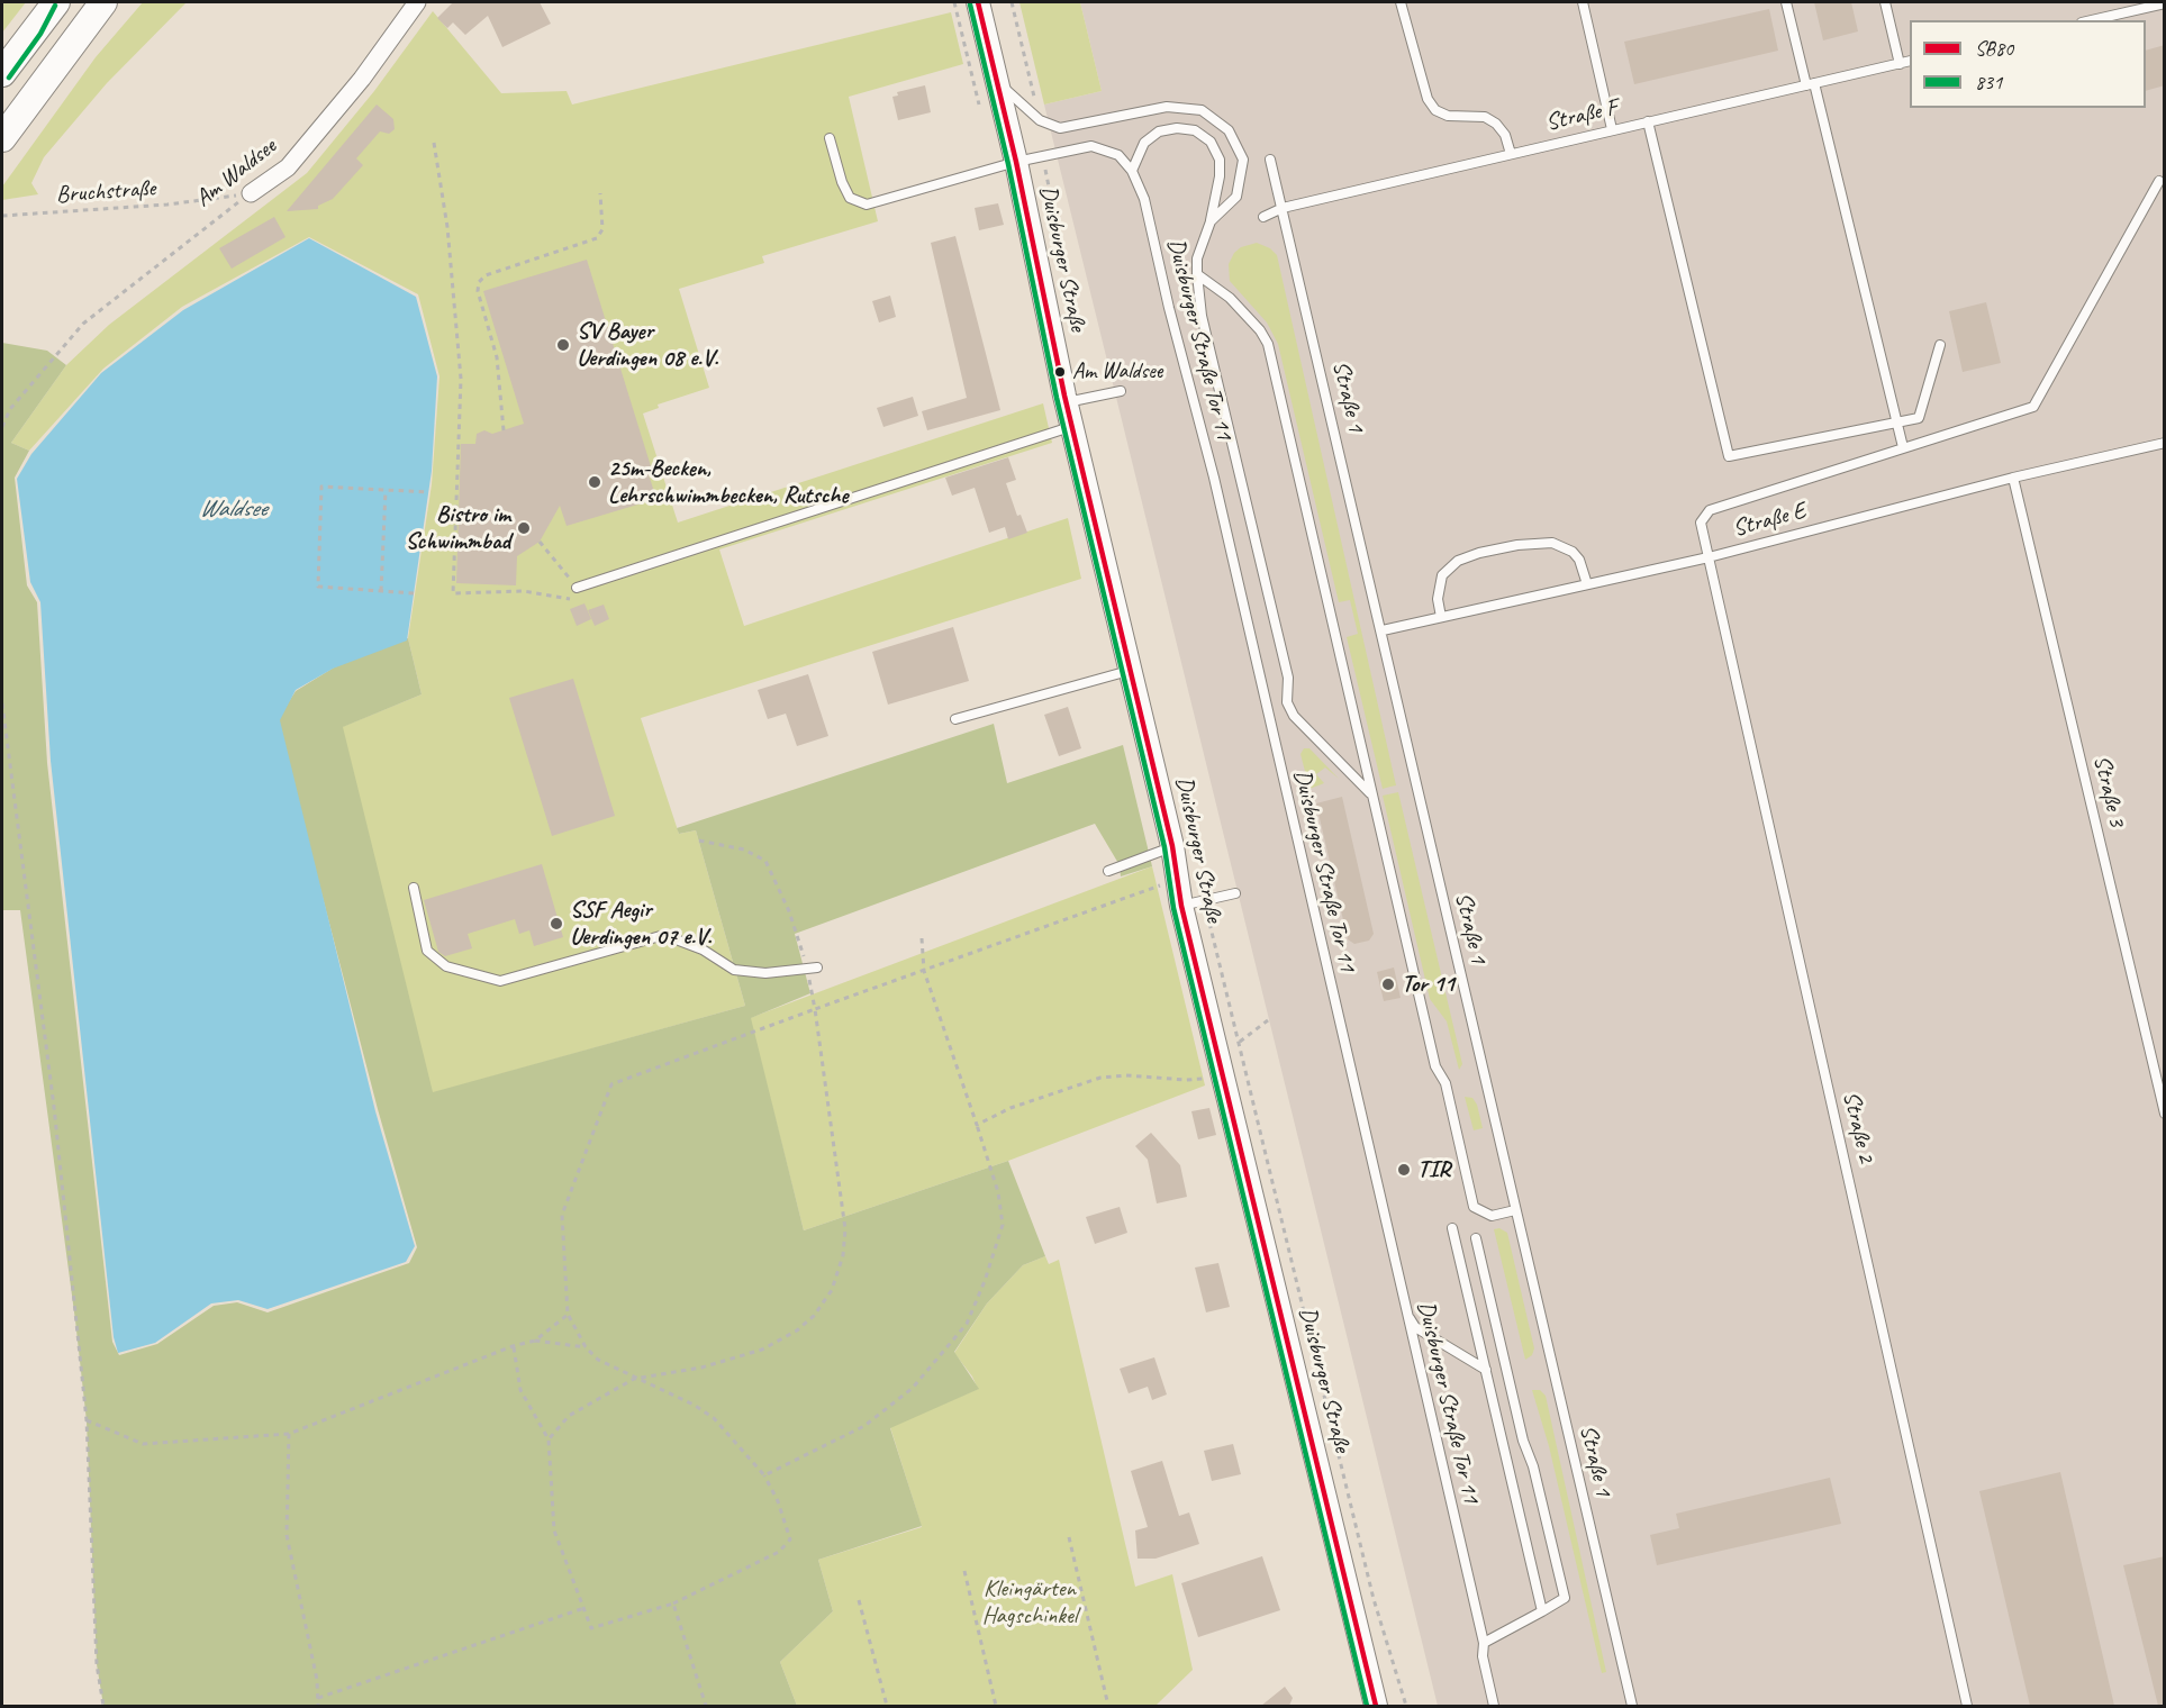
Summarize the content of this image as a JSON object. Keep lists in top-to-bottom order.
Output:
{
  "streets": {
    "main road": ["Duisburger Straße"],
    "street": ["Am Waldsee"],
    "lane": [
      "Straße F",
      "Duisburger Straße Tor 11",
      "Straße 1",
      "Straße E",
      "Straße 3",
      "Straße 2"
    ],
    "path": ["Bruchstraße"]
  },
  "crossings": [
    ["Straße F", "Straße 1"],
    ["Am Waldsee", "Bruchstraße"],
    ["Duisburger Straße", "Duisburger Straße Tor 11"],
    ["Straße 1", "Straße E"],
    ["Straße E", "Straße 3"],
    ["Straße E", "Straße 2"]
  ],
  "water": ["Waldsee"],
  "parks": ["Kleingärten Hagschinkel"],
  "places": [
    "SV Bayer Uerdingen 08 e.V.",
    "Am Waldsee",
    "25m-Becken, Lehrschwimmbecken, Rutsche",
    "Bistro im Schwimmbad",
    "SSF Aegir Uerdingen 07 e.V.",
    "Tor 11",
    "TIR"
  ],
  "lines": ["transit line SB80", "transit line 831"],
  "legend": ["SB80", "831"]
}
